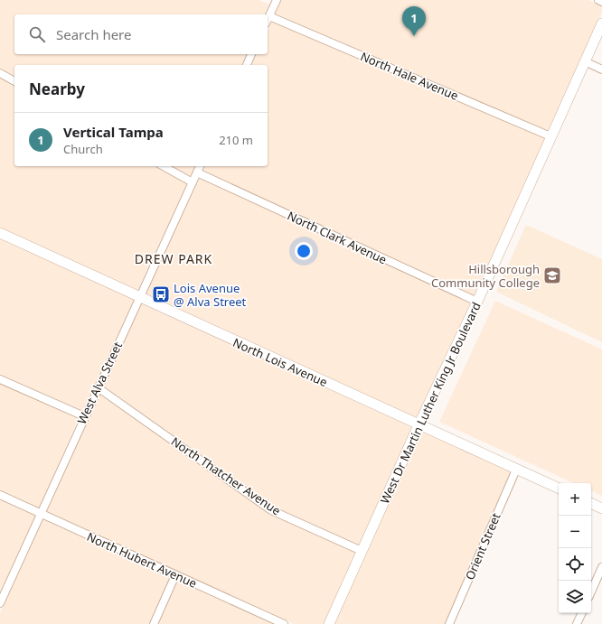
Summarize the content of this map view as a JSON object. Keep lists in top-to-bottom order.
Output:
{
  "streets": {
    "street": [
      "North Hale Avenue",
      "North Clark Avenue",
      "North Lois Avenue",
      "West Alva Street",
      "West Dr Martin Luther King Jr Boulevard",
      "North Thatcher Avenue",
      "Orient Street",
      "North Hubert Avenue"
    ]
  },
  "crossings": [
    ["North Hale Avenue", "West Dr Martin Luther King Jr Boulevard"],
    ["North Clark Avenue", "West Alva Street"],
    ["North Clark Avenue", "West Dr Martin Luther King Jr Boulevard"],
    ["North Lois Avenue", "West Alva Street"],
    ["North Lois Avenue", "West Dr Martin Luther King Jr Boulevard"],
    ["North Lois Avenue", "Orient Street"],
    ["West Alva Street", "North Thatcher Avenue"],
    ["West Alva Street", "North Hubert Avenue"],
    ["West Dr Martin Luther King Jr Boulevard", "North Thatcher Avenue"]
  ],
  "districts": ["DREW PARK"],
  "places": {
    "school or university": ["Hillsborough Community College"],
    "bus stop": ["Lois Avenue @ Alva Street"]
  },
  "page": {
    "pins": "1",
    "search": "Search here",
    "heading": "Nearby",
    "list": [
      {
        "mark": "1",
        "name": "Vertical Tampa",
        "note": "Church",
        "value": "210 m"
      }
    ],
    "map_buttons": ["+", "−"]
  }
}
